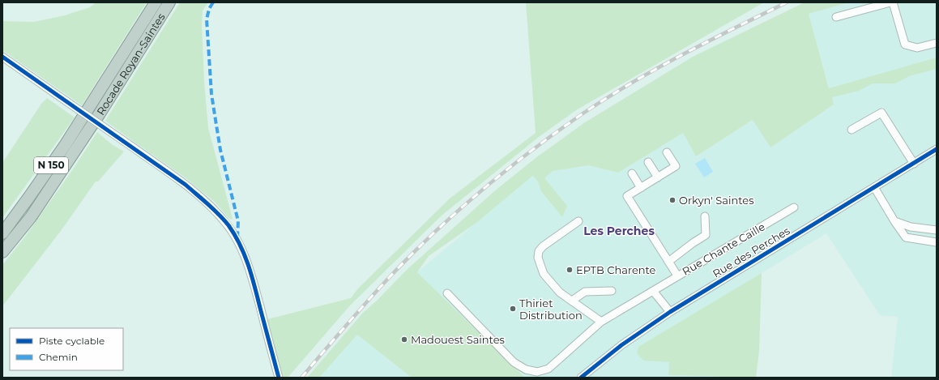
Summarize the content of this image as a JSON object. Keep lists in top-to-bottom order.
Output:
{
  "streets": {
    "highway": ["Rocade Royan-Saintes", "N 150"],
    "street": ["Rue Chante Caille", "Rue des Perches"]
  },
  "districts": ["Les Perches"],
  "places": [
    "Orkyn' Saintes",
    "EPTB Charente",
    "Thiriet Distribution",
    "Madouest Saintes"
  ],
  "legend": ["Piste cyclable", "Chemin"]
}
